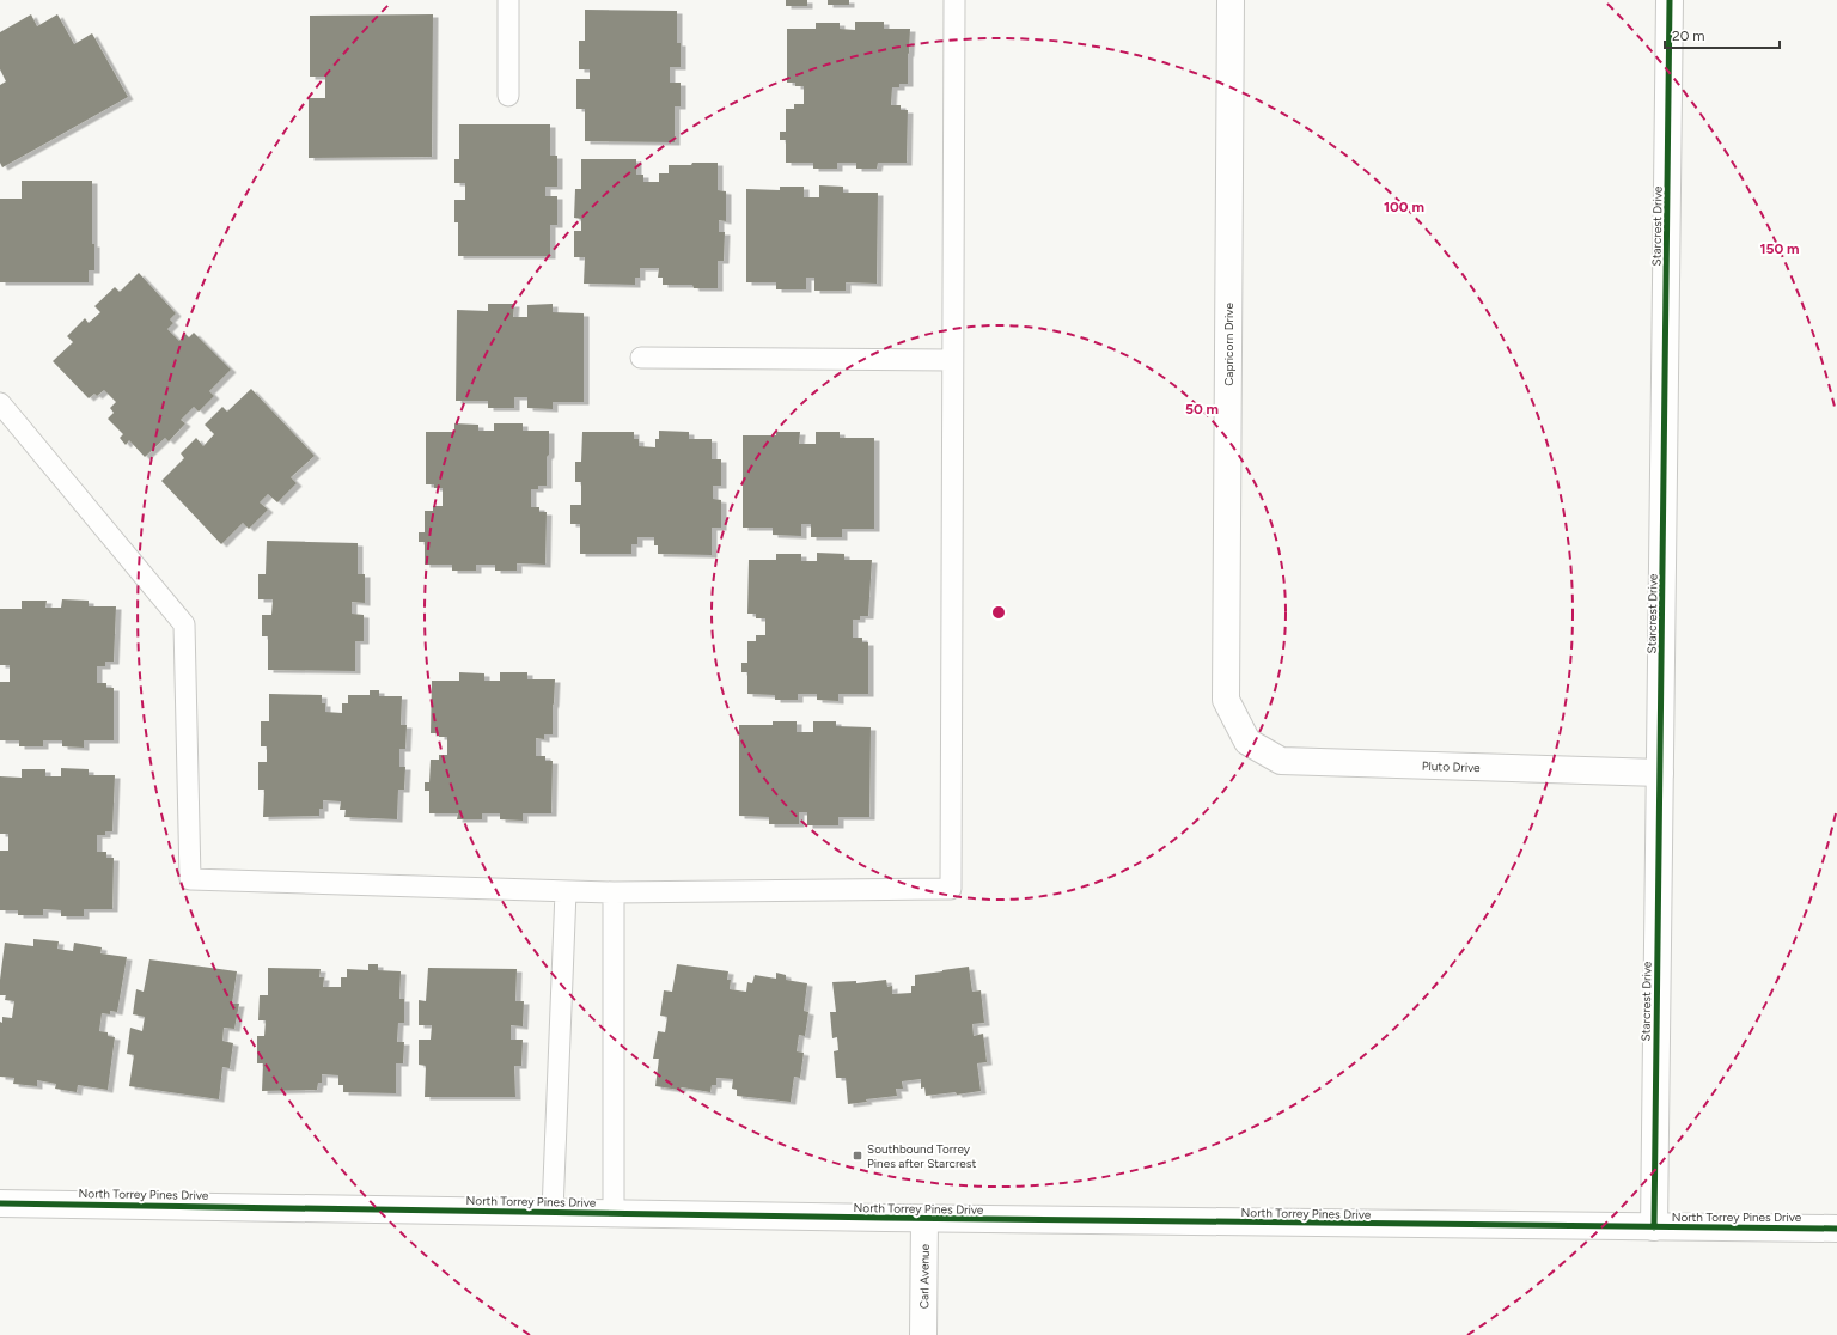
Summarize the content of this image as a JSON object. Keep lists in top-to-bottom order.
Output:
{
  "streets": {
    "street": [
      "Starcrest Drive",
      "Capricorn Drive",
      "Pluto Drive",
      "North Torrey Pines Drive",
      "Carl Avenue"
    ]
  },
  "crossings": [
    ["Starcrest Drive", "Pluto Drive"],
    ["Starcrest Drive", "North Torrey Pines Drive"],
    ["Capricorn Drive", "Pluto Drive"],
    ["North Torrey Pines Drive", "Carl Avenue"]
  ],
  "places": {
    "transit": ["Southbound Torrey Pines after Starcrest"]
  },
  "scale_bar": "20 m",
  "rings": ["100 m", "150 m", "50 m"]
}
